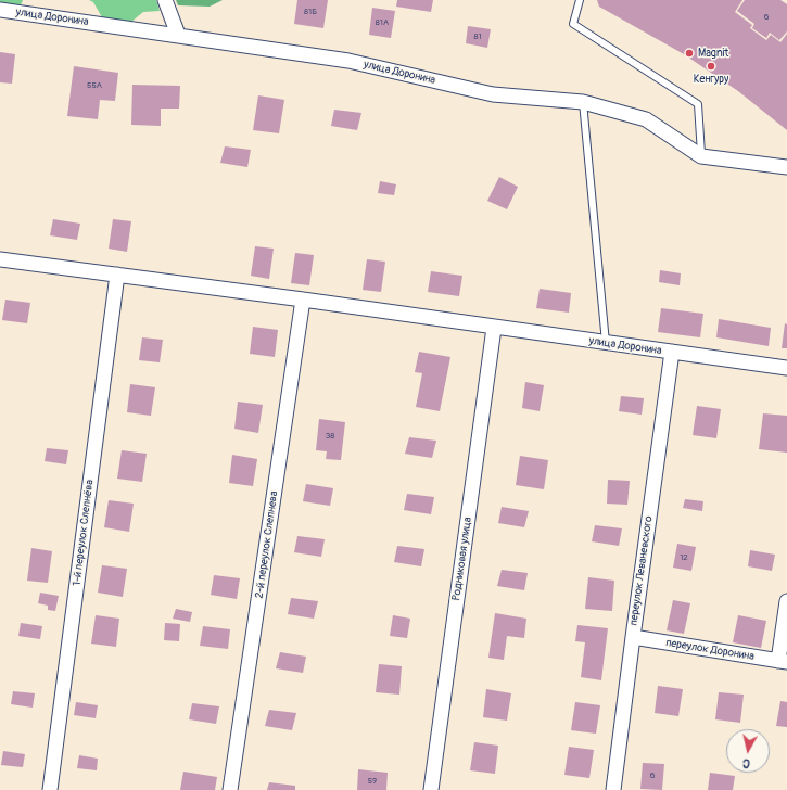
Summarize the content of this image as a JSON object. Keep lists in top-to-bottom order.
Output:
{
  "streets": {
    "street": [
      "улица Доронина",
      "1-й переулок Слепнёва",
      "2-й переулок Слепнева",
      "Родниковая улица",
      "переулок Леваневского",
      "переулок Доронина"
    ]
  },
  "crossings": [
    ["улица Доронина", "1-й переулок Слепнёва"],
    ["улица Доронина", "2-й переулок Слепнева"],
    ["улица Доронина", "Родниковая улица"],
    ["улица Доронина", "переулок Леваневского"],
    ["переулок Леваневского", "переулок Доронина"]
  ],
  "places": ["Magnit", "Кенгуру"],
  "house_numbers": [
    "81Б",
    "6",
    "81А",
    "81",
    "55А",
    "38",
    "12",
    "6",
    "59"
  ],
  "north": "bottom"
}
